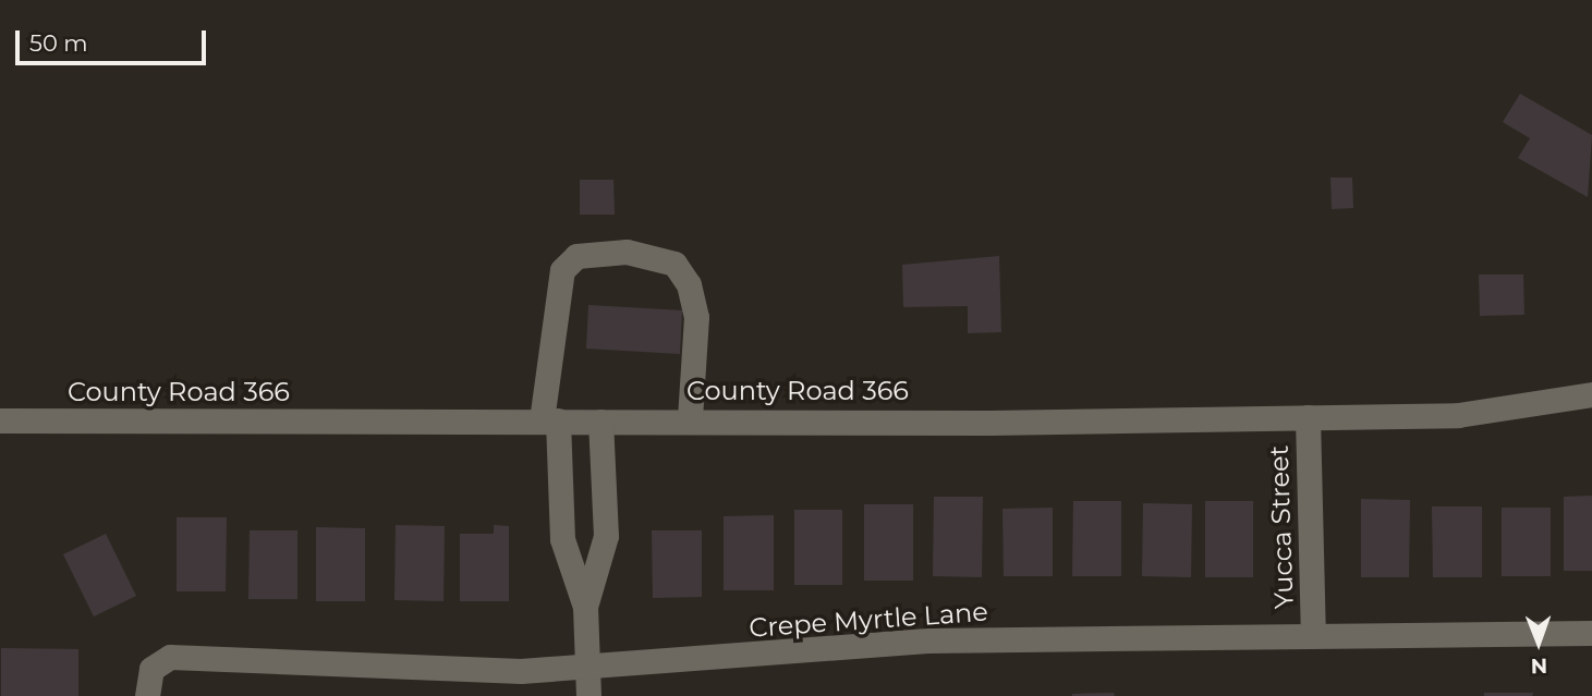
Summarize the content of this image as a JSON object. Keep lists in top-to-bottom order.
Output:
{
  "streets": {
    "street": ["County Road 366", "Yucca Street", "Crepe Myrtle Lane"]
  },
  "crossings": [
    ["County Road 366", "Yucca Street"],
    ["Yucca Street", "Crepe Myrtle Lane"]
  ],
  "scale_bar": "50 m",
  "north": "bottom"
}
